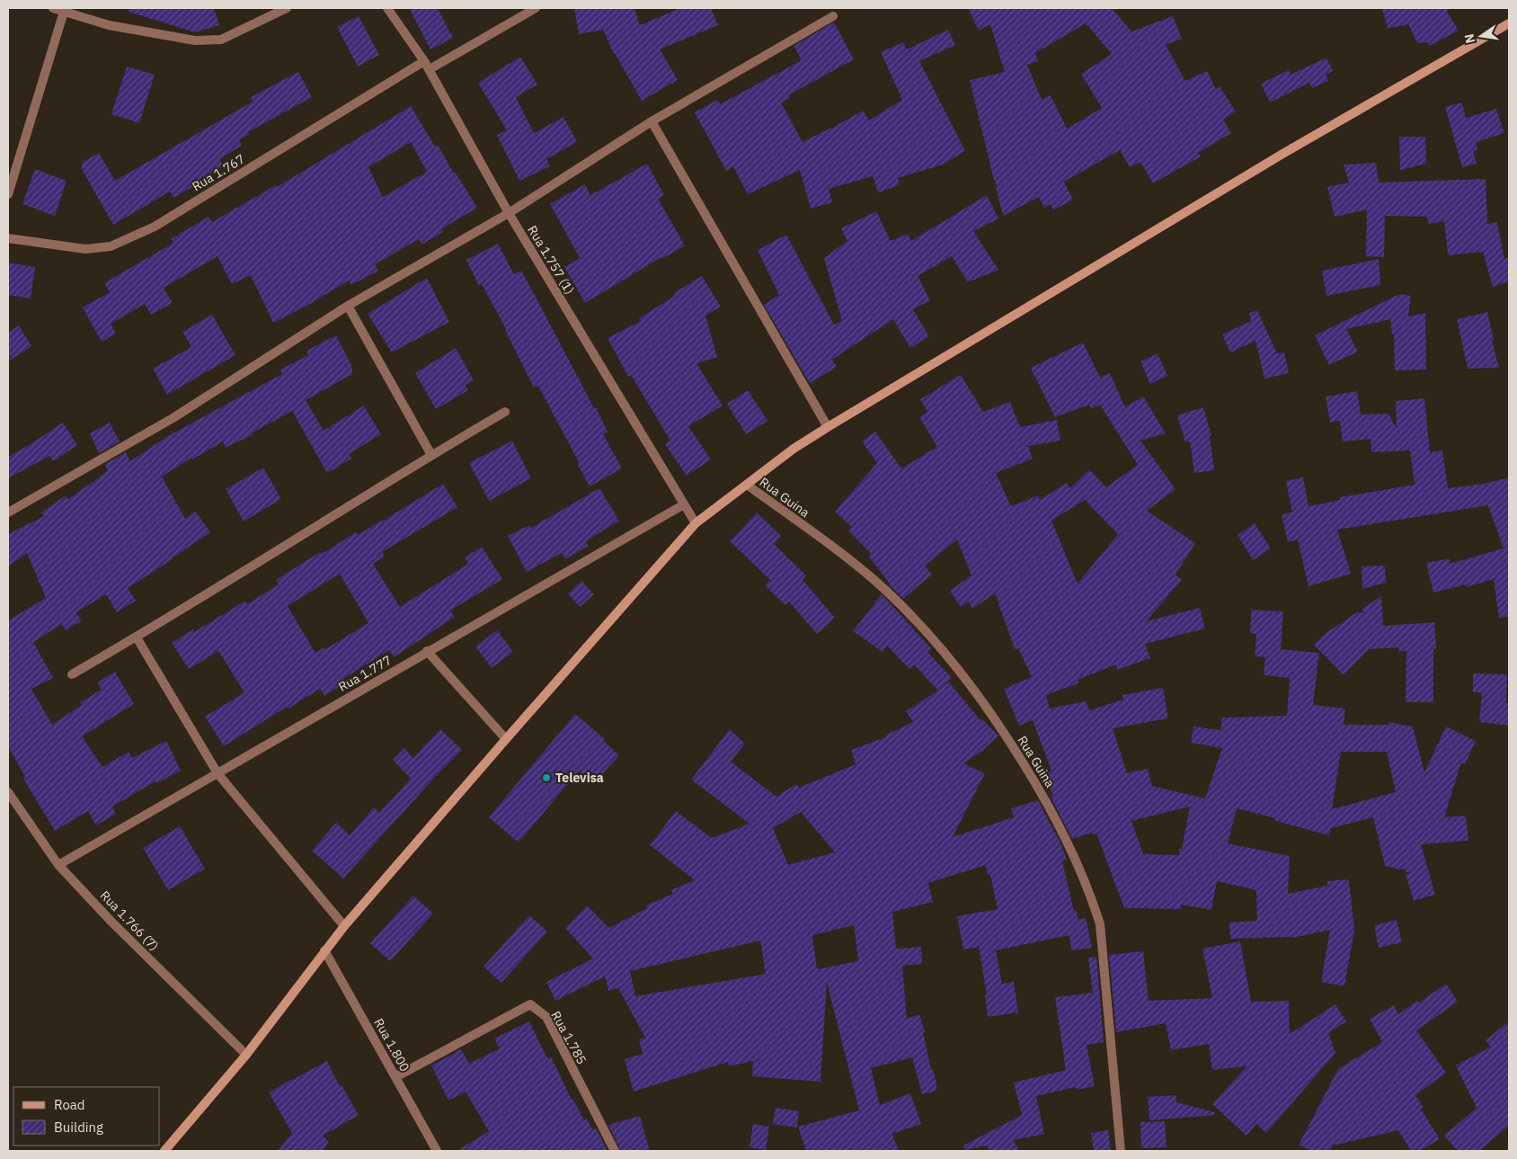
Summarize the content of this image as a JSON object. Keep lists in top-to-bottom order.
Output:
{
  "streets": {
    "street": [
      "Rua 1.767",
      "Rua 1.757 (1)",
      "Rua Guina",
      "Rua 1.777",
      "Rua 1.766 (7)",
      "Rua 1.785",
      "Rua 1.800"
    ]
  },
  "crossings": [
    ["Rua 1.767", "Rua 1.757 (1)"],
    ["Rua 1.757 (1)", "Rua 1.777"],
    ["Rua 1.777", "Rua 1.766 (7)"],
    ["Rua 1.785", "Rua 1.800"]
  ],
  "places": ["Televisa"],
  "legend": ["Road", "Building"],
  "north": "left"
}
